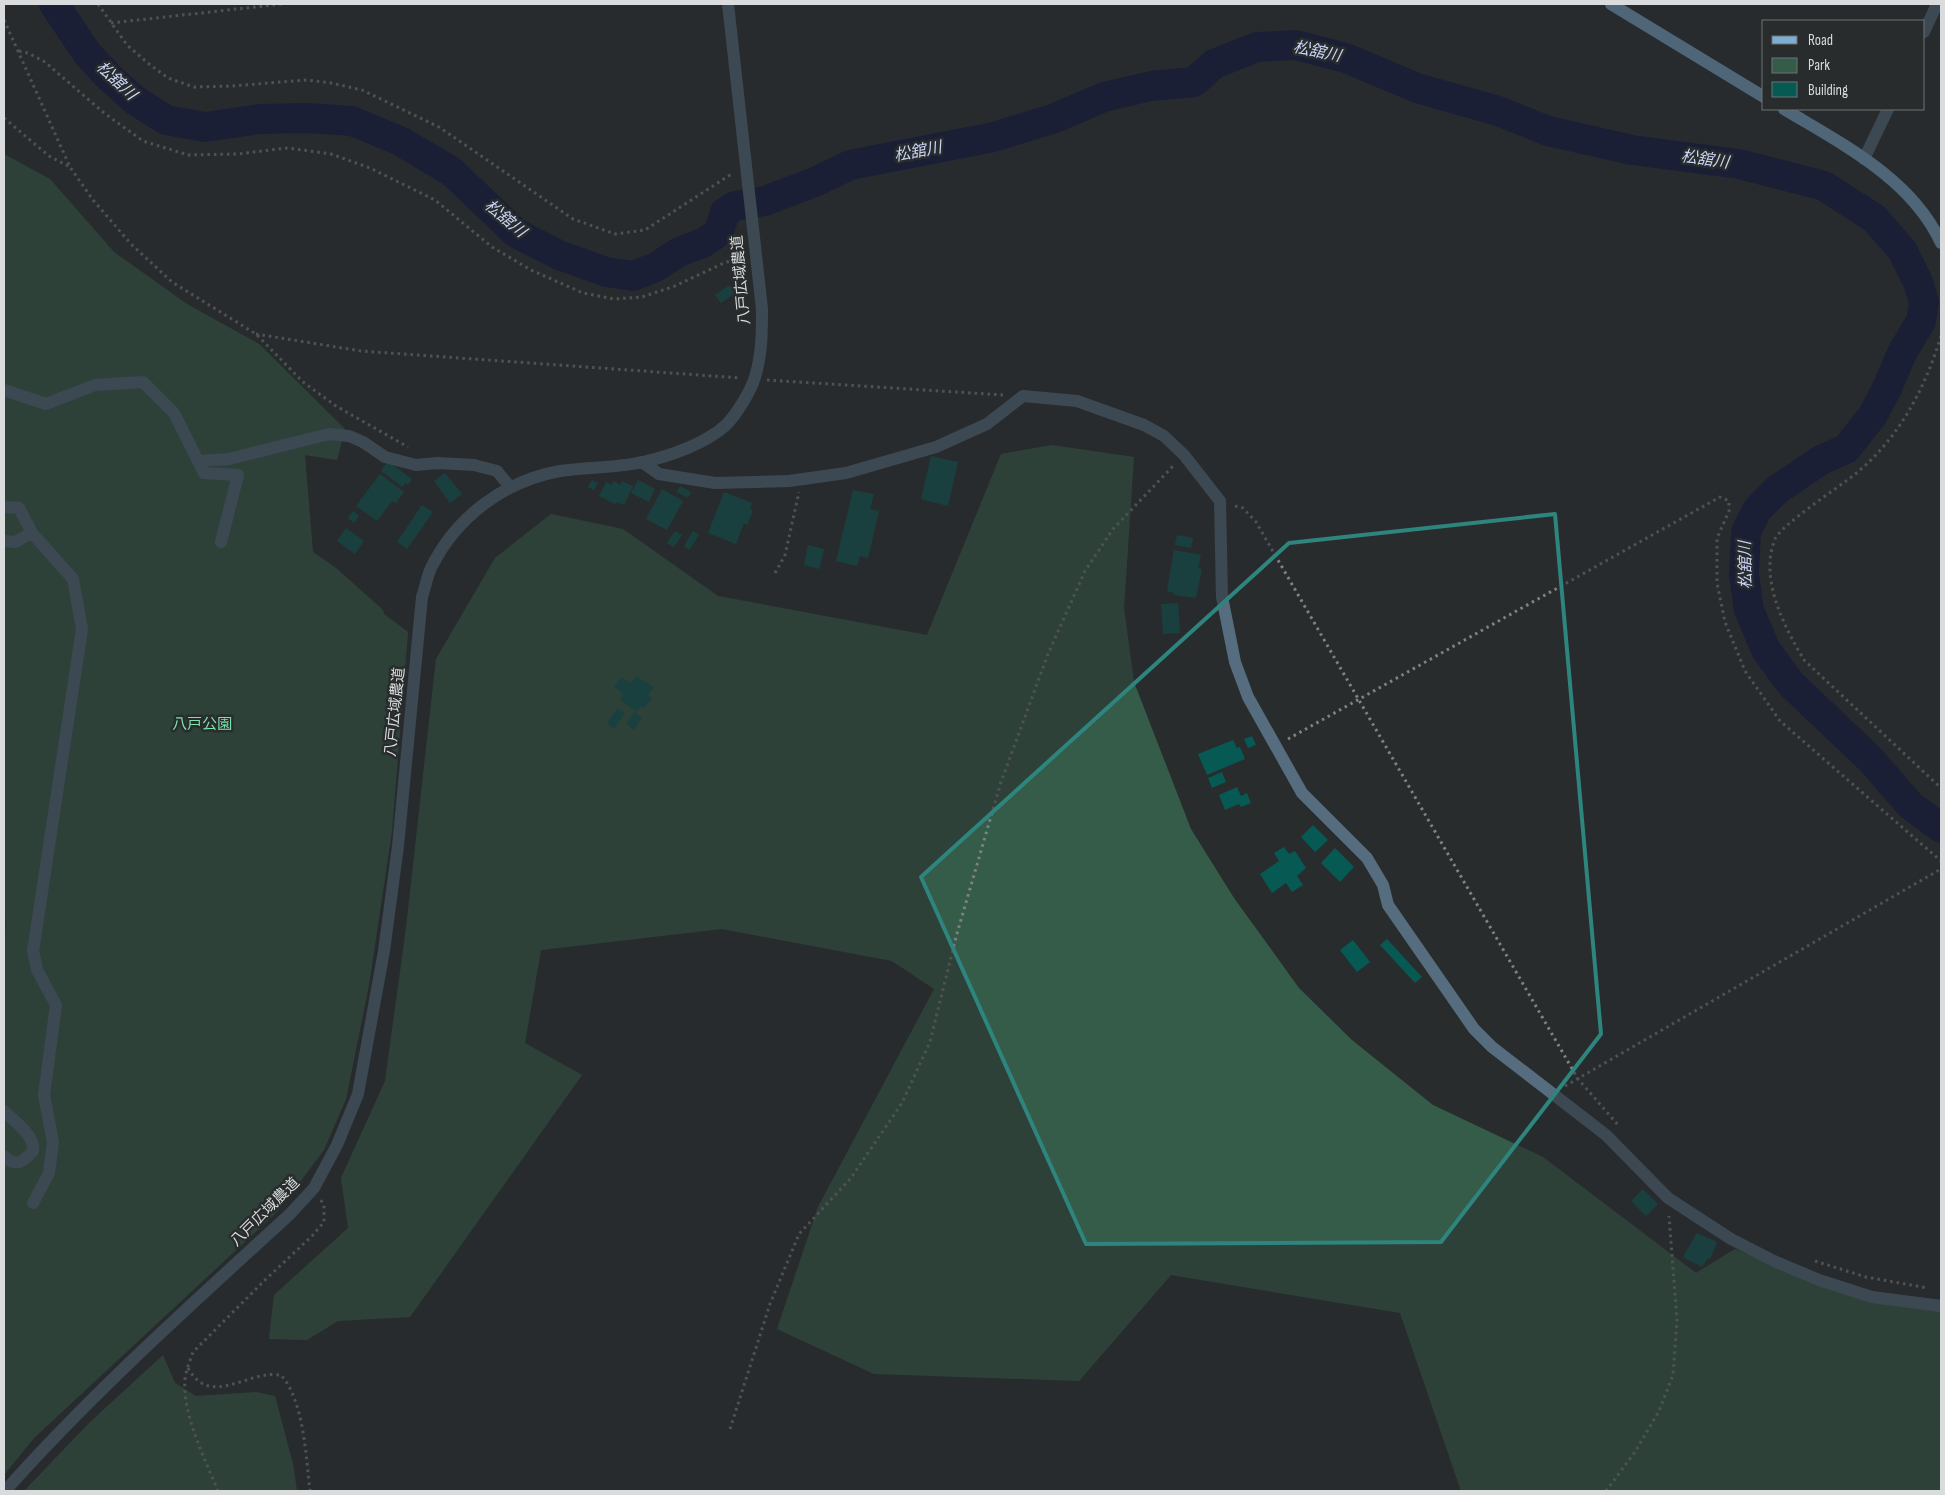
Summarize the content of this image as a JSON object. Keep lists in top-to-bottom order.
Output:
{
  "streets": {
    "street": ["八戸広域農道"]
  },
  "water": ["松舘川"],
  "parks": ["八戸公園"],
  "legend": ["Road", "Park", "Building"]
}
